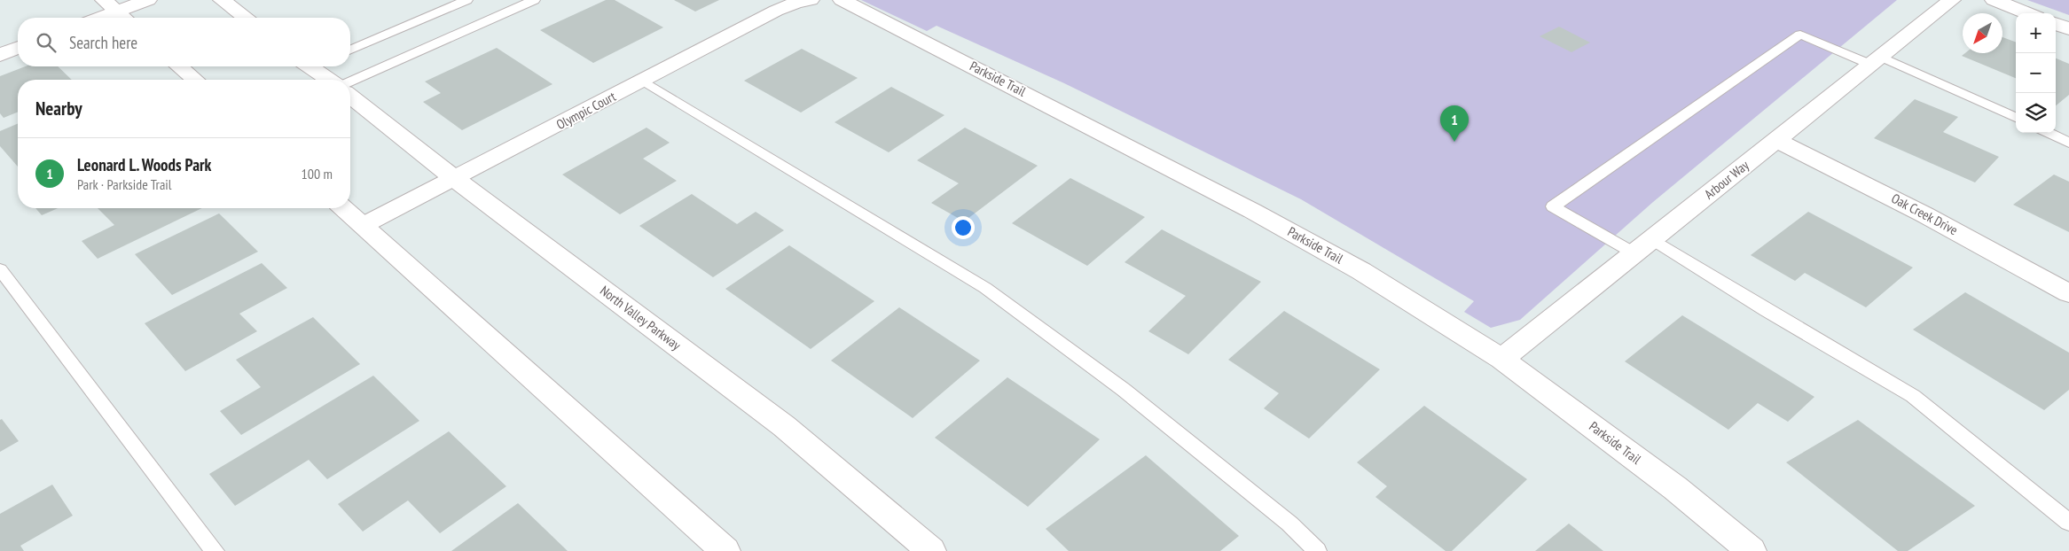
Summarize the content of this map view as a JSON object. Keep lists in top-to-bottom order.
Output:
{
  "streets": {
    "street": [
      "Parkside Trail",
      "Olympic Court",
      "Arbour Way",
      "Oak Creek Drive",
      "North Valley Parkway"
    ]
  },
  "crossings": [
    ["Parkside Trail", "Arbour Way"],
    ["Olympic Court", "North Valley Parkway"],
    ["Arbour Way", "Oak Creek Drive"]
  ],
  "north": "bottom left",
  "page": {
    "map_buttons": ["+", "−"],
    "search": "Search here",
    "heading": "Nearby",
    "pins": "1",
    "list": [
      {
        "mark": "1",
        "name": "Leonard L. Woods Park",
        "note": "Park · Parkside Trail",
        "value": "100 m"
      }
    ]
  }
}
